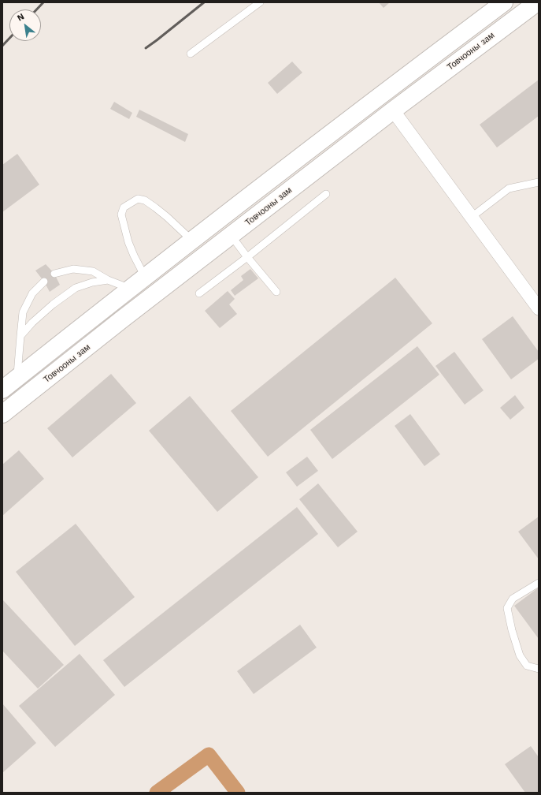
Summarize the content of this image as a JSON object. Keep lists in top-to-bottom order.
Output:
{
  "streets": {
    "highway": ["Товчооны зам"]
  },
  "north": "top left"
}
